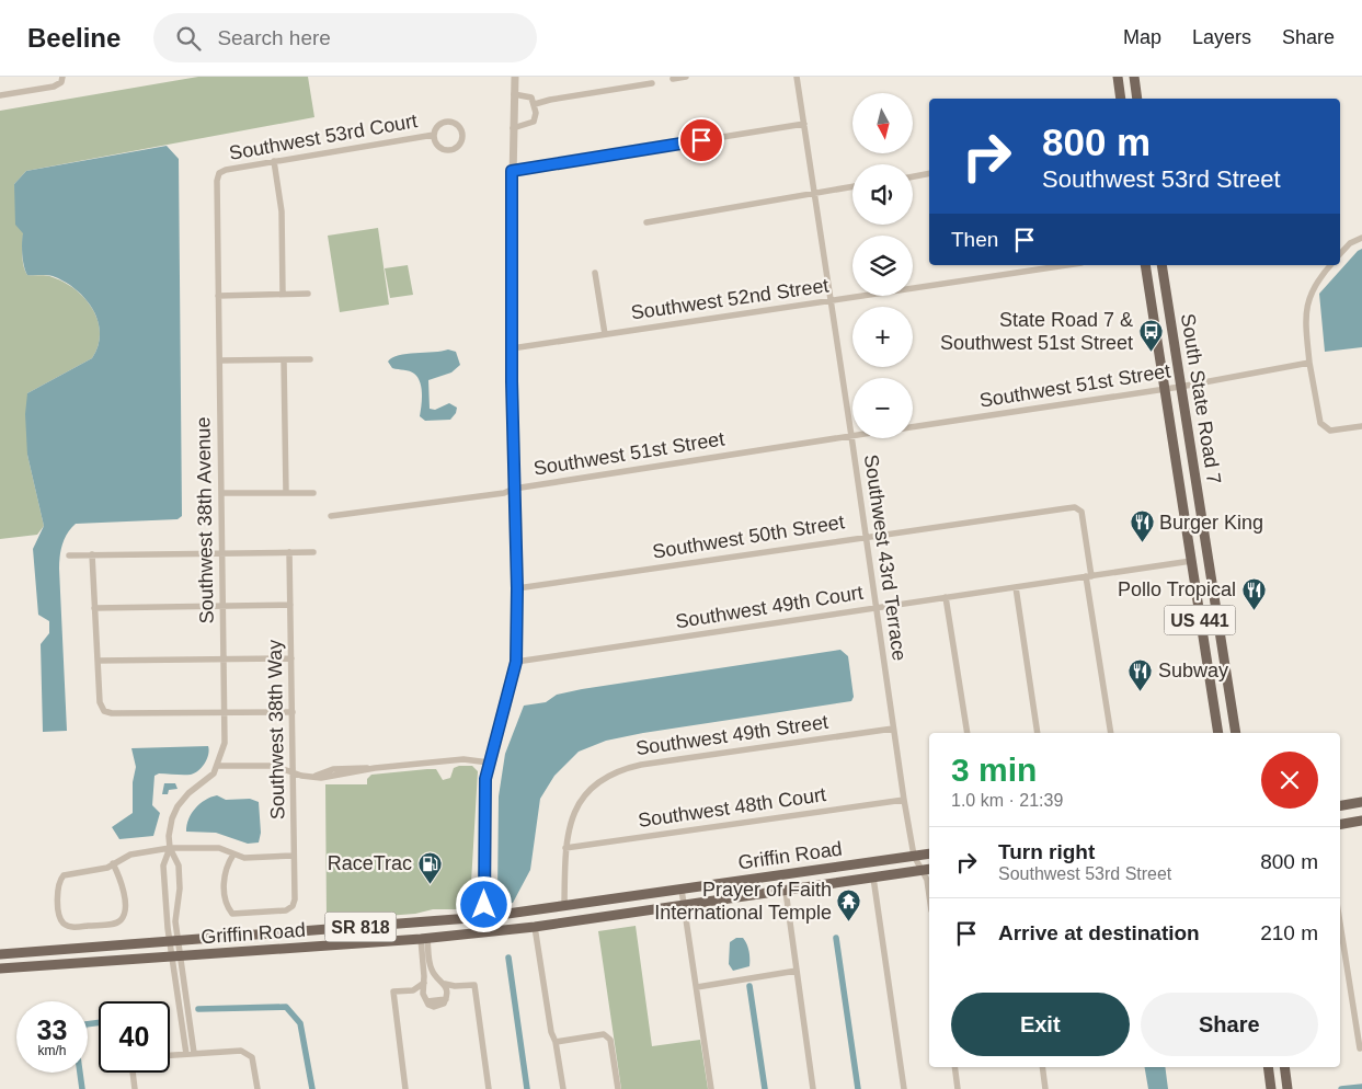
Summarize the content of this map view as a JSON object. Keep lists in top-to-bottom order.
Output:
{
  "streets": {
    "main road": [
      "South State Road 7",
      "US 441",
      "Griffin Road",
      "SR 818"
    ],
    "street": [
      "Southwest 53rd Court",
      "Southwest 52nd Street",
      "Southwest 51st Street",
      "Southwest 38th Avenue",
      "Southwest 50th Street",
      "Southwest 43rd Terrace",
      "Southwest 49th Court",
      "Southwest 38th Way",
      "Southwest 49th Street",
      "Southwest 48th Court"
    ]
  },
  "crossings": [
    ["Southwest 53rd Court", "Southwest 38th Avenue"],
    ["Southwest 52nd Street", "Southwest 43rd Terrace"],
    ["Southwest 51st Street", "South State Road 7"],
    ["Southwest 51st Street", "Southwest 43rd Terrace"],
    ["South State Road 7", "Southwest 49th Court"],
    ["Southwest 38th Avenue", "Griffin Road"],
    ["Southwest 50th Street", "Southwest 43rd Terrace"],
    ["Southwest 50th Street", "Southwest 49th Court"],
    ["Southwest 43rd Terrace", "Southwest 49th Court"],
    ["Southwest 43rd Terrace", "Southwest 49th Street"],
    ["Southwest 43rd Terrace", "Southwest 48th Court"],
    ["Southwest 43rd Terrace", "Griffin Road"],
    ["Southwest 49th Street", "Southwest 48th Court"]
  ],
  "places": {
    "bus stop": ["State Road 7 & Southwest 51st Street"],
    "restaurant": ["Burger King", "Pollo Tropical", "Subway"],
    "fuel station": ["RaceTrac"],
    "temple": ["Prayer of Faith International Temple"]
  },
  "north": "bottom",
  "page": {
    "header": "Beeline",
    "search": "Search here",
    "nav": ["Map", "Layers", "Share"],
    "map_buttons": ["+", "−"],
    "turn": ["800 m", "Southwest 53rd Street"],
    "then": "Then",
    "heading": ["3 min", "1.0 km · 21:39"],
    "list": [
      {
        "name": "Turn right",
        "note": "Southwest 53rd Street",
        "value": "800 m"
      },
      {
        "name": "Arrive at destination",
        "value": "210 m"
      }
    ],
    "buttons": ["Exit", "Share"],
    "speed": "33 km/h",
    "limit": "40"
  }
}
